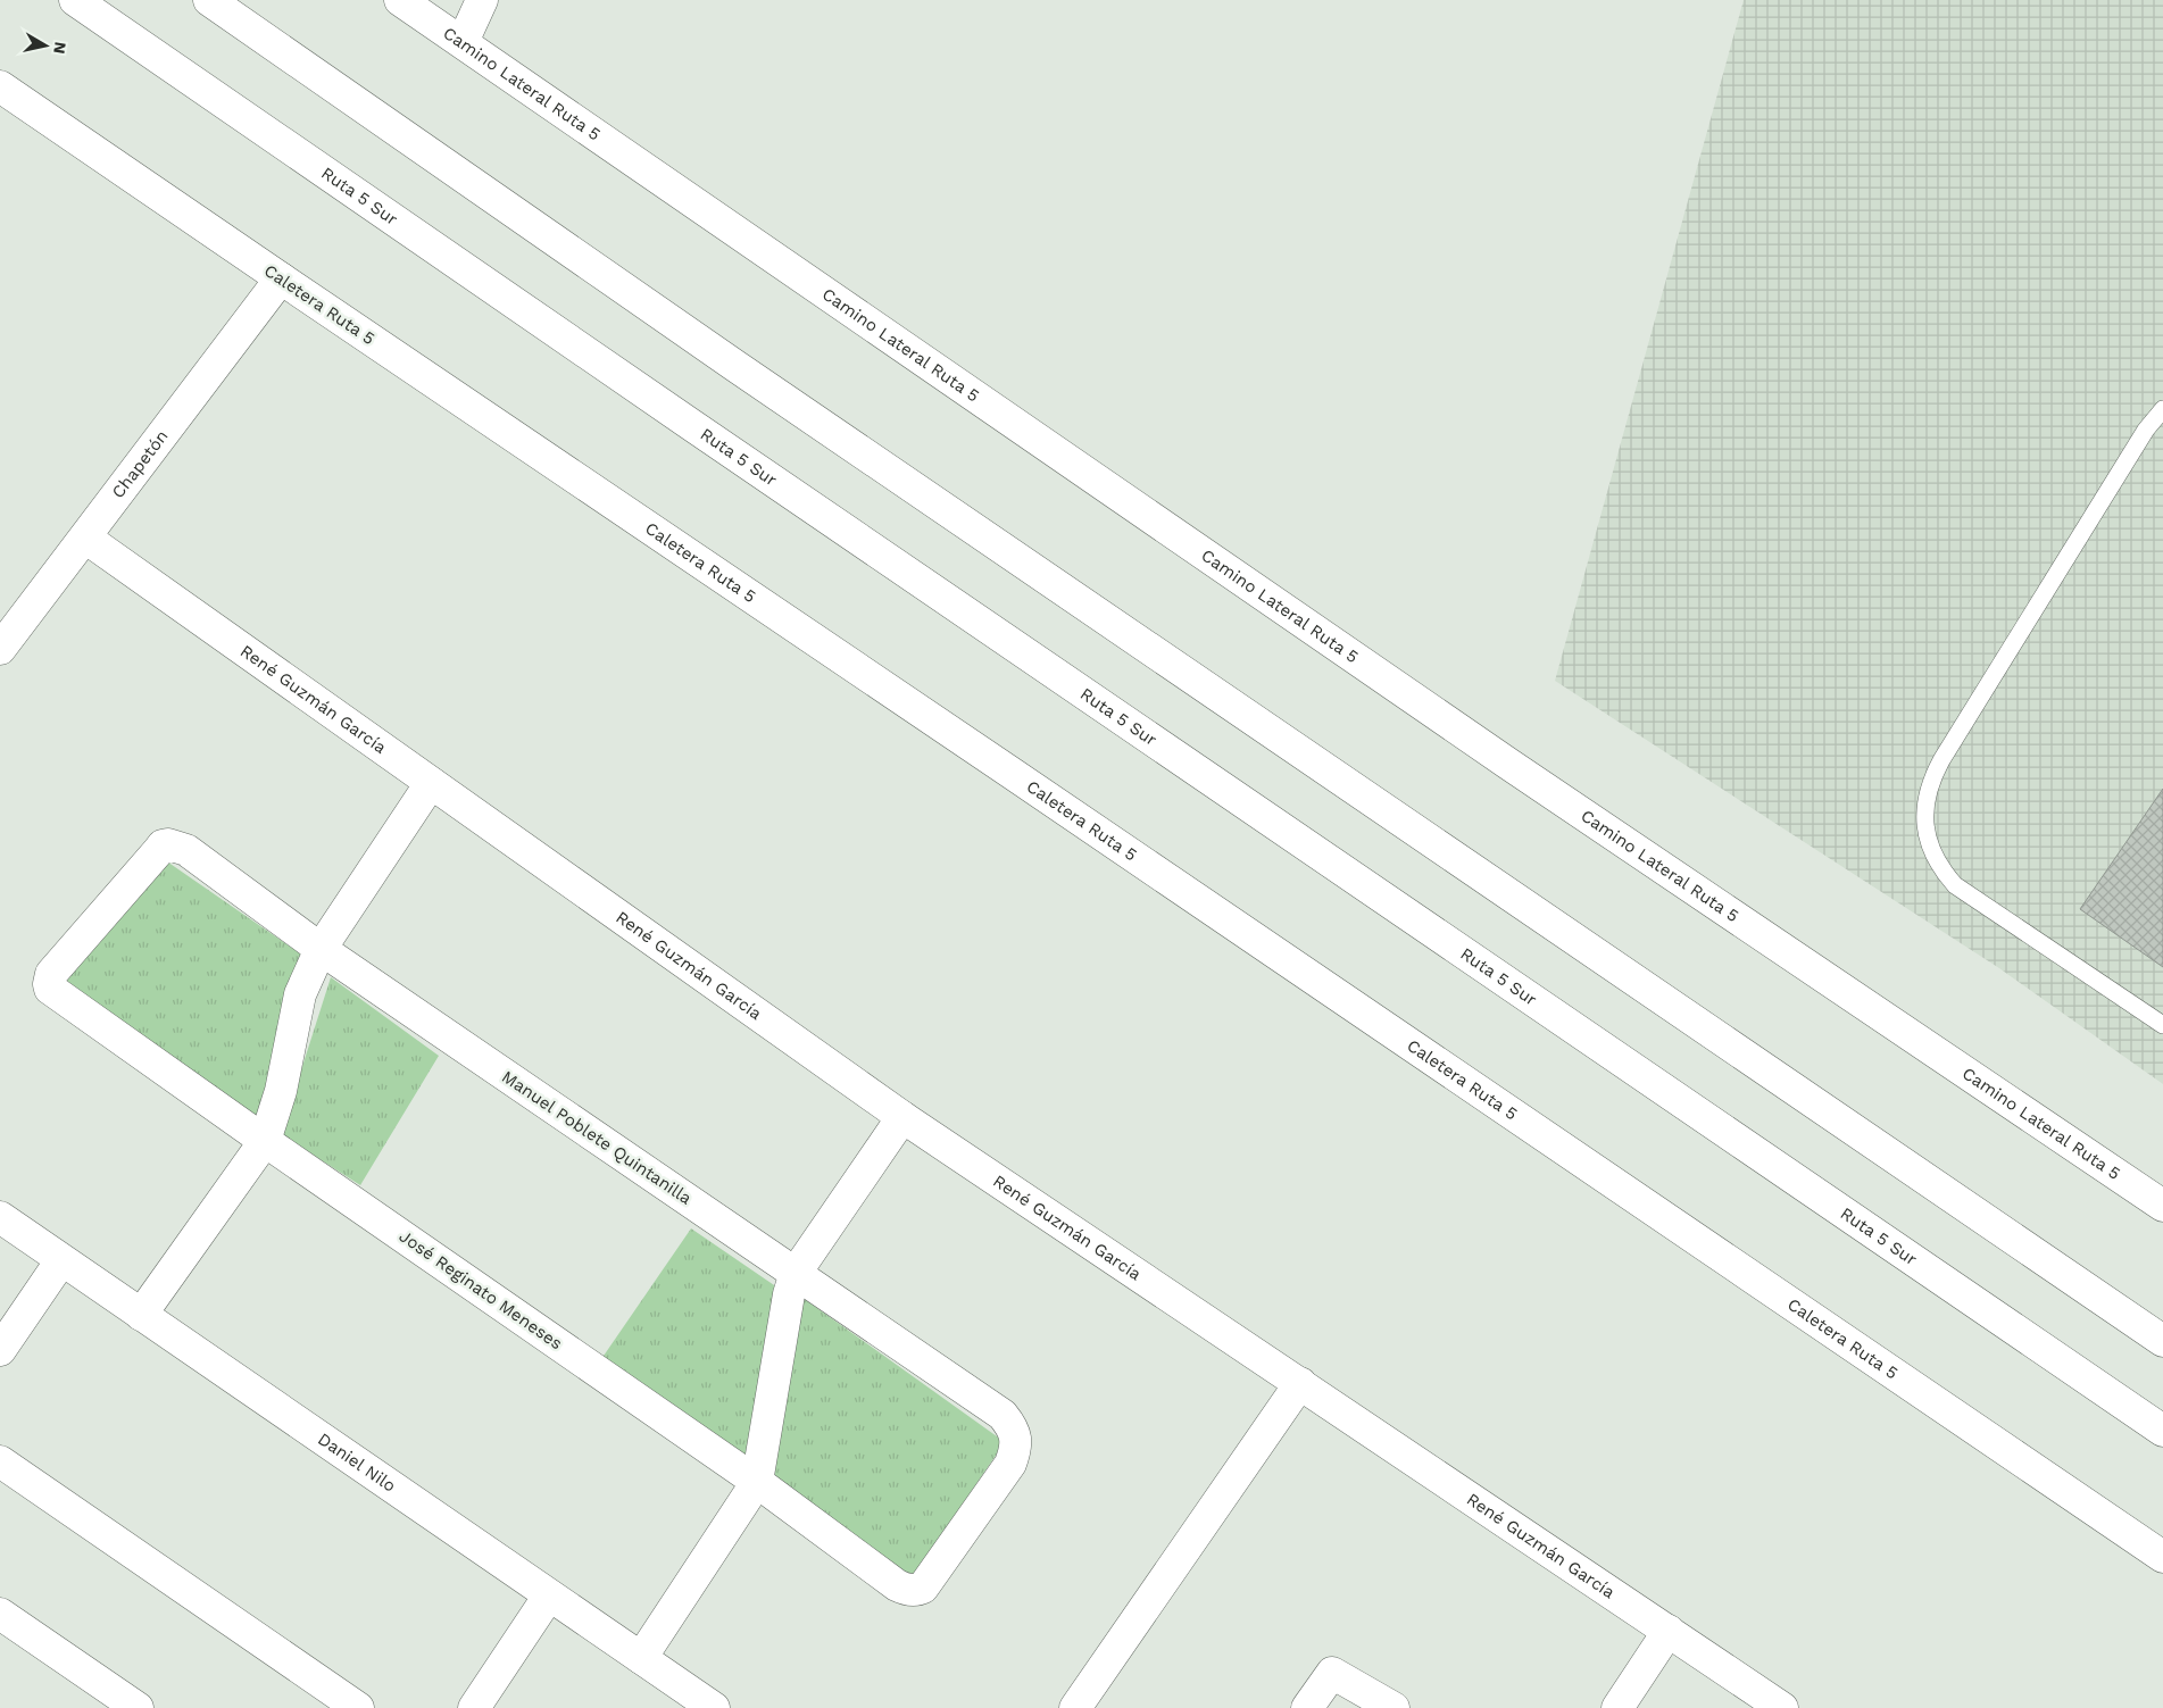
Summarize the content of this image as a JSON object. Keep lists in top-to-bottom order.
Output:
{
  "streets": {
    "main road": [
      "Camino Lateral Ruta 5",
      "Ruta 5 Sur",
      "Caletera Ruta 5",
      "Chapetón",
      "René Guzmán García",
      "Manuel Poblete Quintanilla",
      "José Reginato Meneses",
      "Daniel Nilo"
    ]
  },
  "crossings": [
    ["Caletera Ruta 5", "Chapetón"],
    ["Chapetón", "René Guzmán García"],
    ["Manuel Poblete Quintanilla", "José Reginato Meneses"]
  ],
  "north": "right"
}
